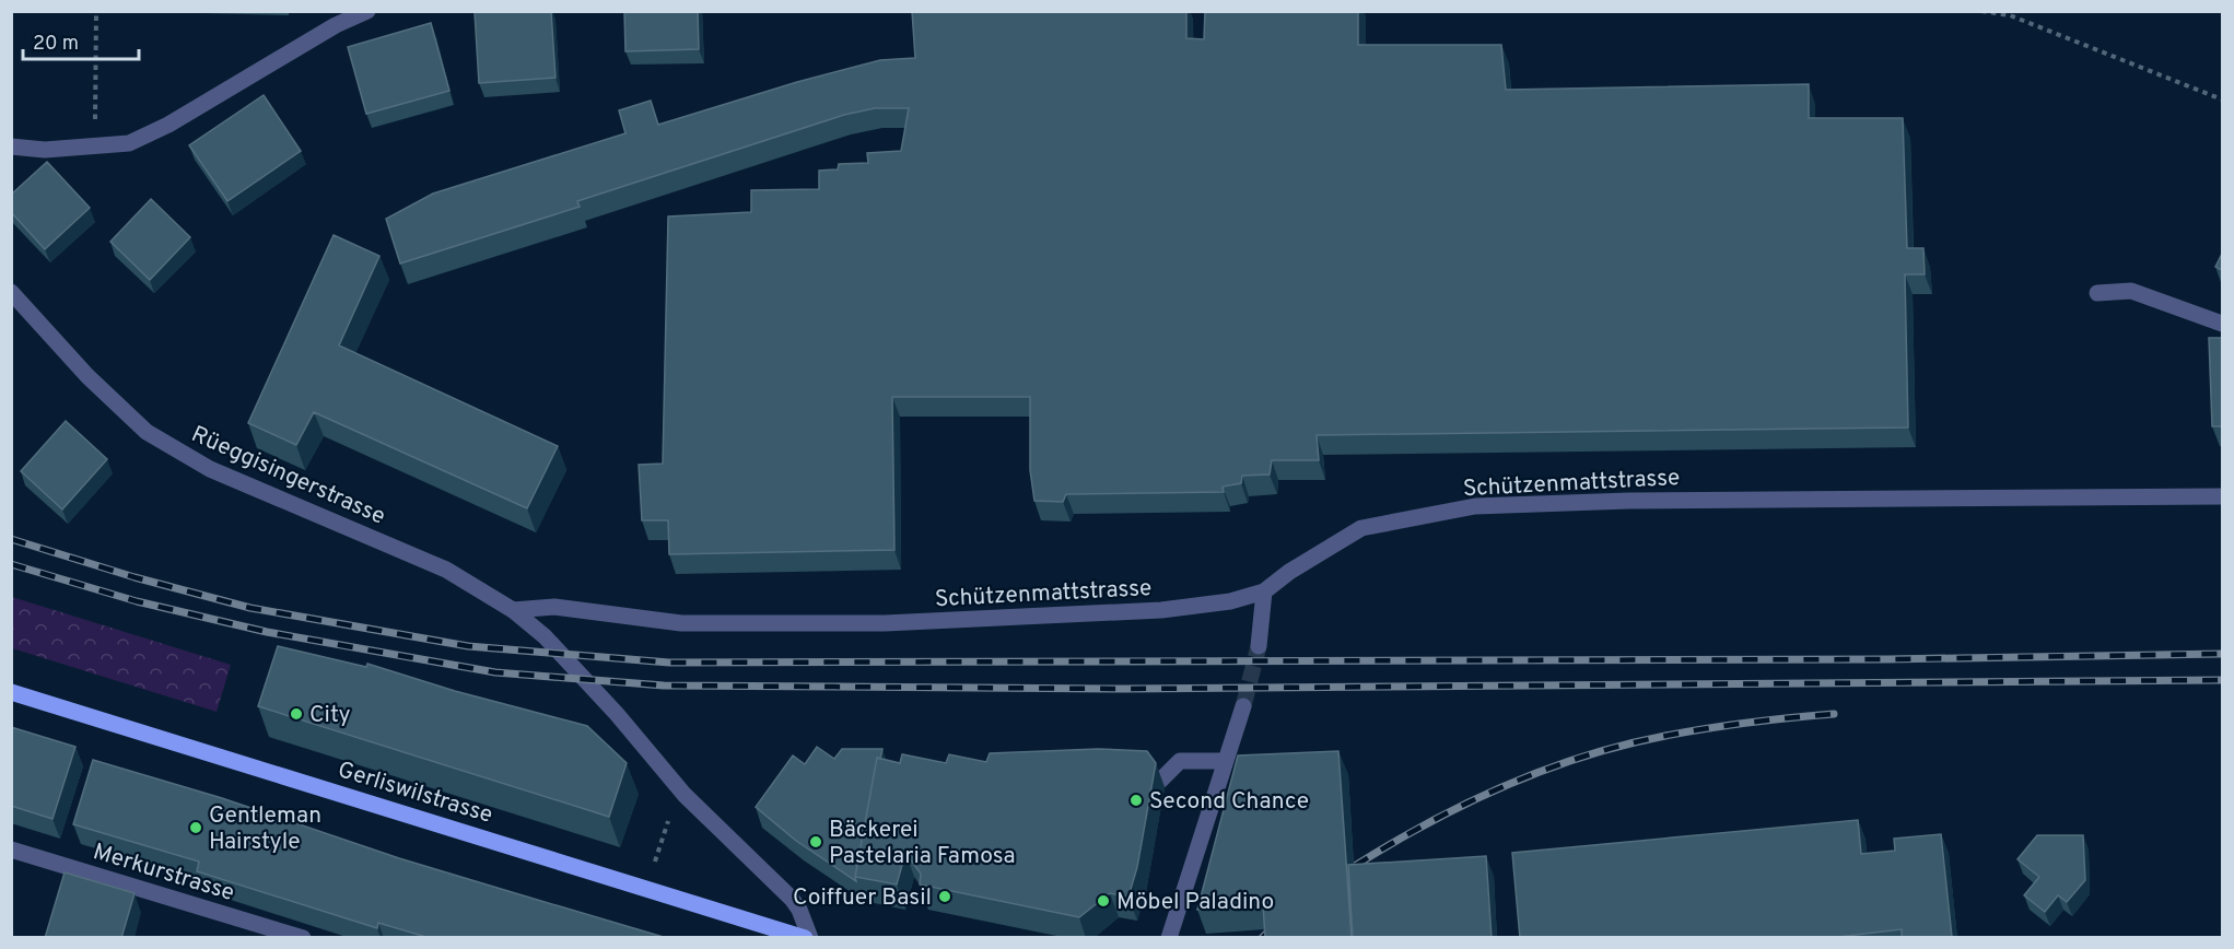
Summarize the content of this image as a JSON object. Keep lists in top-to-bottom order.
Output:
{
  "streets": {
    "main road": ["Gerliswilstrasse"],
    "street": ["Rüeggisingerstrasse", "Schützenmattstrasse", "Merkurstrasse"]
  },
  "crossings": [
    ["Rüeggisingerstrasse", "Schützenmattstrasse"]
  ],
  "places": [
    "City",
    "Second Chance",
    "Gentleman Hairstyle",
    "Bäckerei Pastelaria Famosa",
    "Coiffuer Basil",
    "Möbel Paladino"
  ],
  "scale_bar": "20 m"
}
